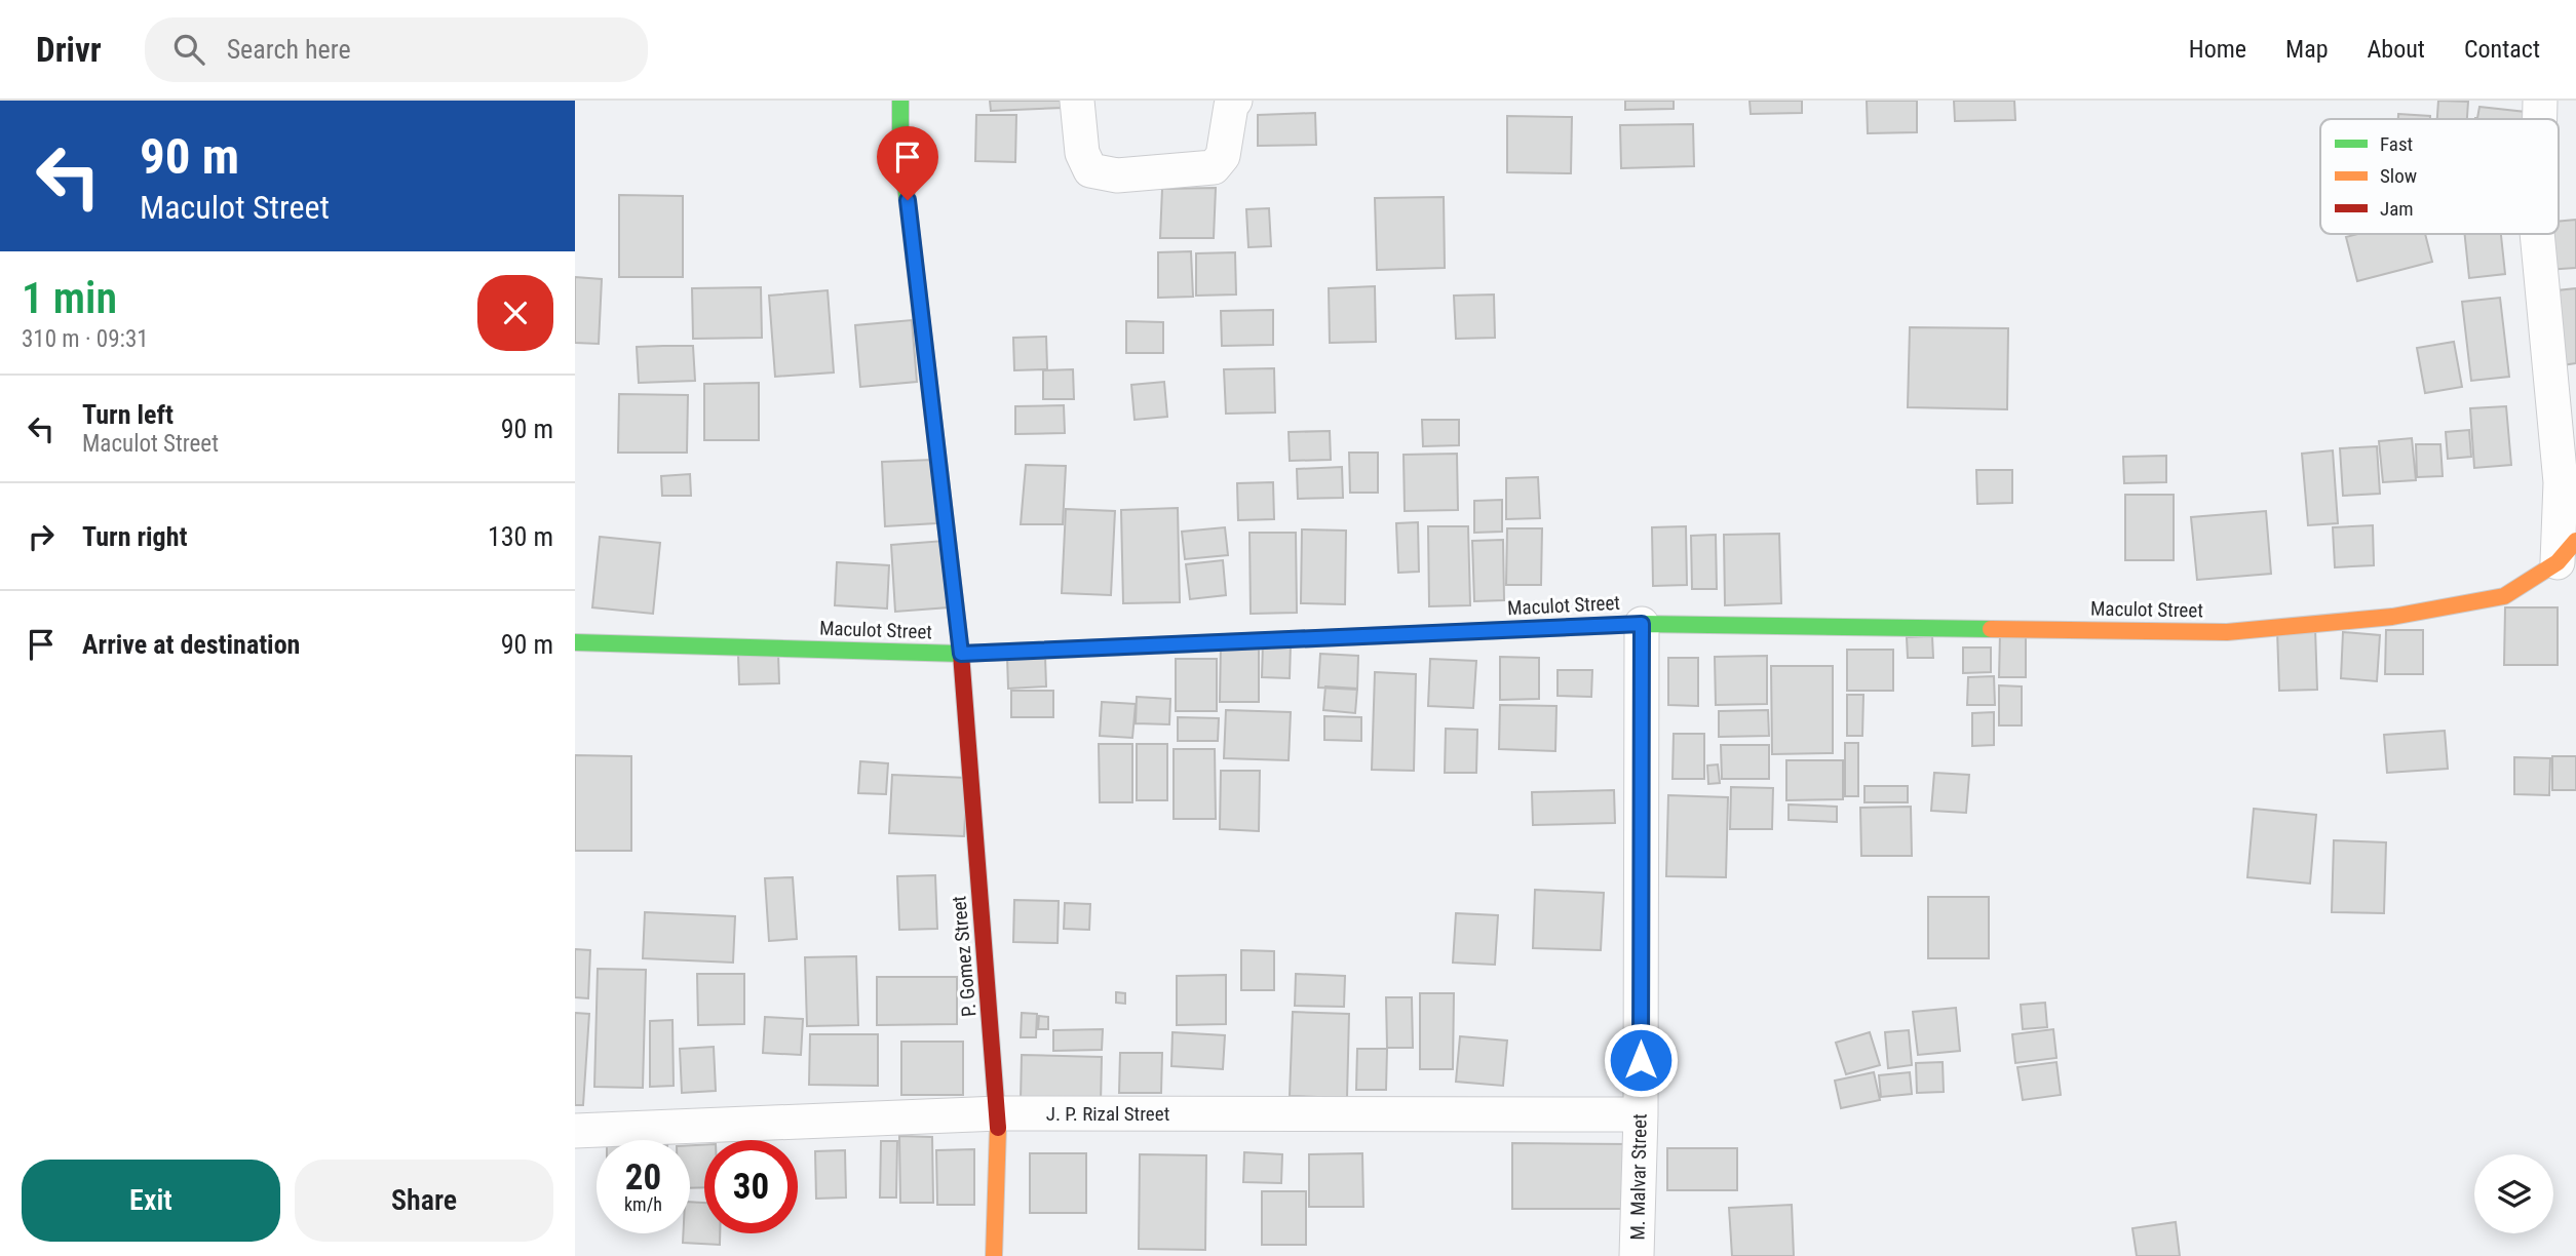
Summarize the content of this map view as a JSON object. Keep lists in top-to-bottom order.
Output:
{
  "streets": {
    "street": [
      "Maculot Street",
      "P. Gomez Street",
      "J. P. Rizal Street",
      "M. Malvar Street"
    ]
  },
  "crossings": [
    ["Maculot Street", "P. Gomez Street"],
    ["Maculot Street", "M. Malvar Street"],
    ["P. Gomez Street", "J. P. Rizal Street"],
    ["J. P. Rizal Street", "M. Malvar Street"]
  ],
  "legend": ["Fast", "Slow", "Jam"],
  "page": {
    "header": "Drivr",
    "search": "Search here",
    "nav": [
      "Home",
      "Map",
      "About",
      "Contact"
    ],
    "turn": ["90 m", "Maculot Street"],
    "heading": ["1 min", "310 m · 09:31"],
    "list": [
      {
        "name": "Turn left",
        "note": "Maculot Street",
        "value": "90 m"
      },
      {
        "name": "Turn right",
        "value": "130 m"
      },
      {
        "name": "Arrive at destination",
        "value": "90 m"
      }
    ],
    "speed": "20 km/h",
    "limit": "30",
    "buttons": ["Exit", "Share"]
  }
}
